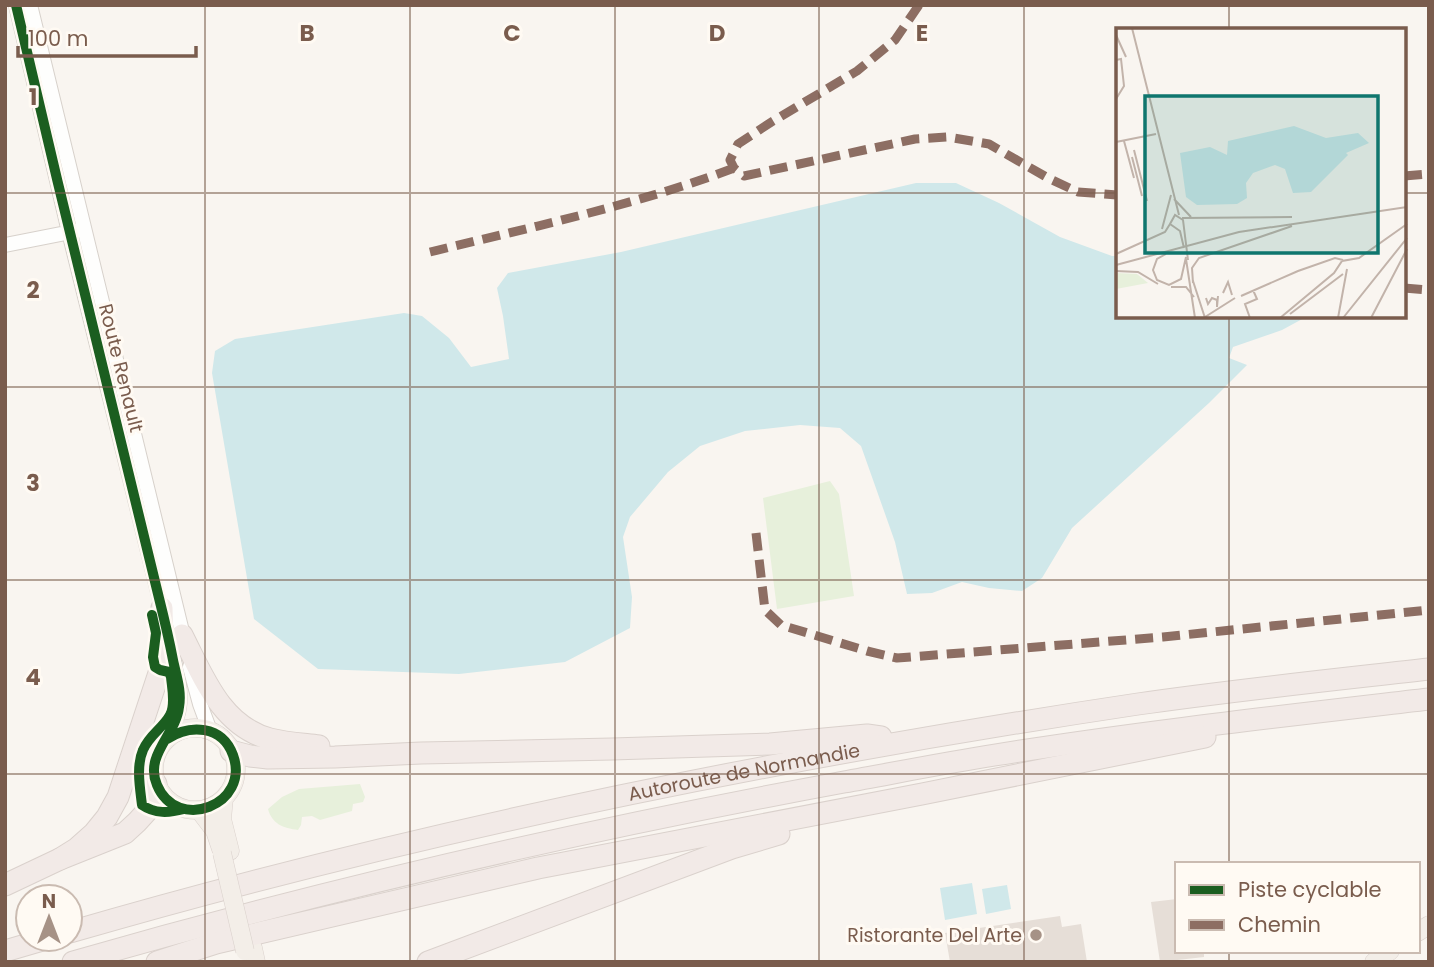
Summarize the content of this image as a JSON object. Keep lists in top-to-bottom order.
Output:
{
  "streets": {
    "highway": ["Autoroute de Normandie"],
    "main road": ["Route Renault"]
  },
  "places": ["Ristorante Del Arte"],
  "legend": ["Piste cyclable", "Chemin"],
  "scale_bar": "100 m",
  "north": "top",
  "grid": {
    "columns": [
      "B",
      "C",
      "D",
      "E"
    ],
    "rows": [
      "1",
      "2",
      "3",
      "4"
    ]
  }
}
